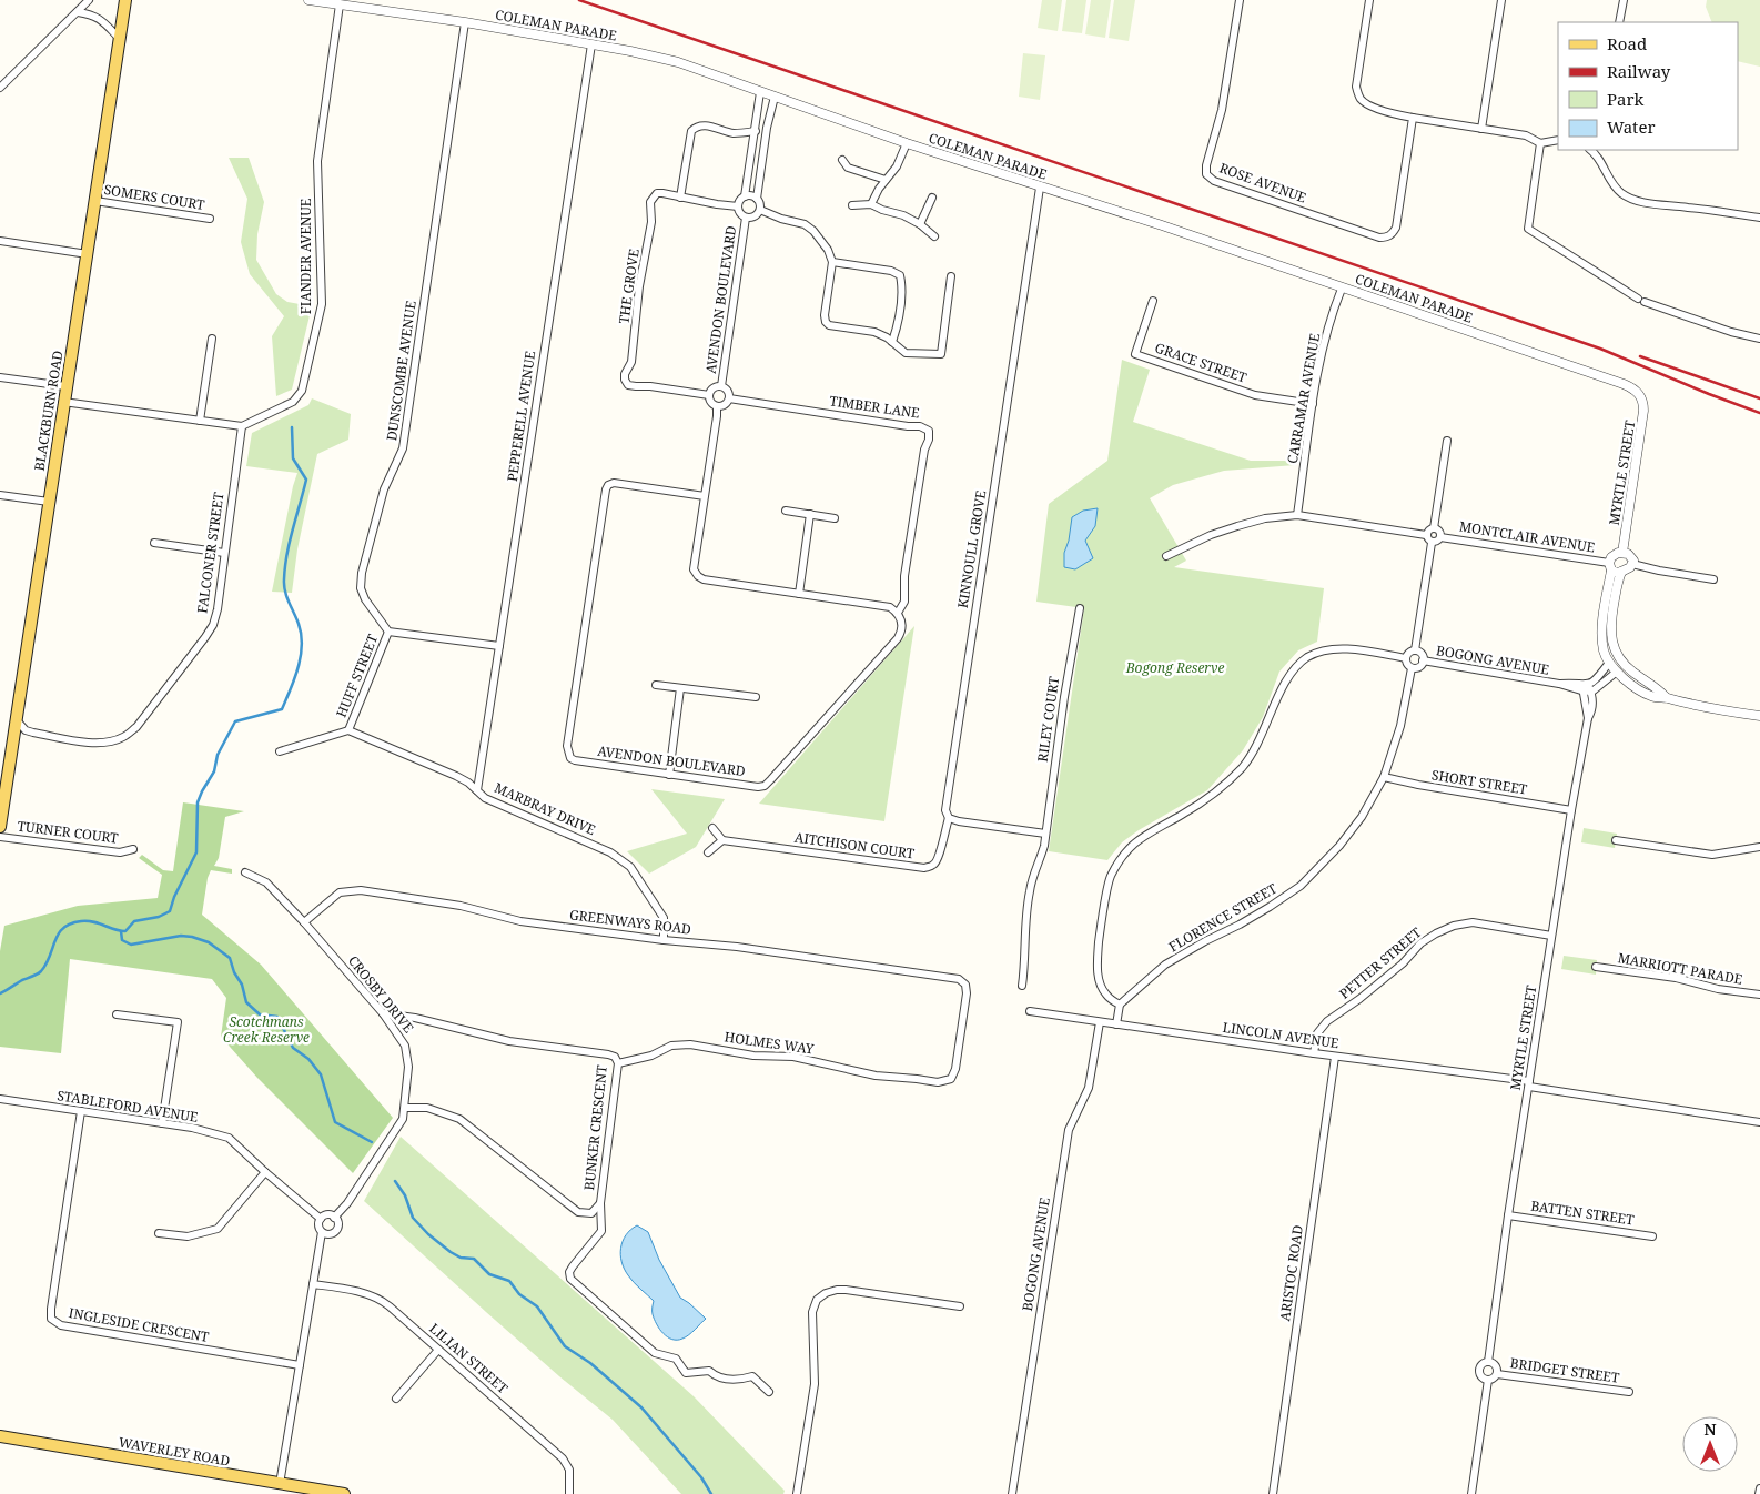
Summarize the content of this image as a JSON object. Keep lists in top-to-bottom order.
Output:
{
  "streets": {
    "main road": ["BLACKBURN ROAD", "WAVERLEY ROAD"],
    "street": [
      "COLEMAN PARADE",
      "ROSE AVENUE",
      "SOMERS COURT",
      "FIANDER AVENUE",
      "THE GROVE",
      "AVENDON BOULEVARD",
      "GRACE STREET",
      "DUNSCOMBE AVENUE",
      "CARRAMAR AVENUE",
      "TIMBER LANE",
      "PEPPERELL AVENUE",
      "MYRTLE STREET",
      "MONTCLAIR AVENUE",
      "KINNOULL GROVE",
      "FALCONER STREET",
      "BOGONG AVENUE",
      "HUFF STREET",
      "RILEY COURT",
      "SHORT STREET",
      "MARBRAY DRIVE",
      "TURNER COURT",
      "AITCHISON COURT",
      "FLORENCE STREET",
      "GREENWAYS ROAD",
      "PETTER STREET",
      "MARRIOTT PARADE",
      "CROSBY DRIVE",
      "LINCOLN AVENUE",
      "HOLMES WAY",
      "STABLEFORD AVENUE",
      "BUNKER CRESCENT",
      "BATTEN STREET",
      "ARISTOC ROAD",
      "INGLESIDE CRESCENT",
      "LILIAN STREET",
      "BRIDGET STREET"
    ]
  },
  "crossings": [
    ["COLEMAN PARADE", "FIANDER AVENUE"],
    ["COLEMAN PARADE", "DUNSCOMBE AVENUE"],
    ["COLEMAN PARADE", "CARRAMAR AVENUE"],
    ["COLEMAN PARADE", "PEPPERELL AVENUE"],
    ["COLEMAN PARADE", "MYRTLE STREET"],
    ["COLEMAN PARADE", "KINNOULL GROVE"],
    ["SOMERS COURT", "BLACKBURN ROAD"],
    ["FIANDER AVENUE", "FALCONER STREET"],
    ["THE GROVE", "AVENDON BOULEVARD"],
    ["THE GROVE", "TIMBER LANE"],
    ["AVENDON BOULEVARD", "TIMBER LANE"],
    ["GRACE STREET", "CARRAMAR AVENUE"],
    ["DUNSCOMBE AVENUE", "HUFF STREET"],
    ["BLACKBURN ROAD", "FALCONER STREET"],
    ["PEPPERELL AVENUE", "MARBRAY DRIVE"],
    ["MYRTLE STREET", "MONTCLAIR AVENUE"],
    ["MYRTLE STREET", "BOGONG AVENUE"],
    ["MYRTLE STREET", "SHORT STREET"],
    ["MYRTLE STREET", "PETTER STREET"],
    ["MYRTLE STREET", "LINCOLN AVENUE"],
    ["MYRTLE STREET", "BATTEN STREET"],
    ["MYRTLE STREET", "BRIDGET STREET"],
    ["KINNOULL GROVE", "AITCHISON COURT"],
    ["BOGONG AVENUE", "FLORENCE STREET"],
    ["BOGONG AVENUE", "LINCOLN AVENUE"],
    ["HUFF STREET", "MARBRAY DRIVE"],
    ["SHORT STREET", "FLORENCE STREET"],
    ["MARBRAY DRIVE", "GREENWAYS ROAD"],
    ["GREENWAYS ROAD", "CROSBY DRIVE"],
    ["GREENWAYS ROAD", "HOLMES WAY"],
    ["PETTER STREET", "LINCOLN AVENUE"],
    ["CROSBY DRIVE", "STABLEFORD AVENUE"],
    ["CROSBY DRIVE", "BUNKER CRESCENT"],
    ["LINCOLN AVENUE", "ARISTOC ROAD"],
    ["HOLMES WAY", "BUNKER CRESCENT"],
    ["STABLEFORD AVENUE", "INGLESIDE CRESCENT"]
  ],
  "parks": ["Bogong Reserve", "Scotchmans Creek Reserve"],
  "legend": [
    "Road",
    "Railway",
    "Park",
    "Water"
  ],
  "north": "top"
}
